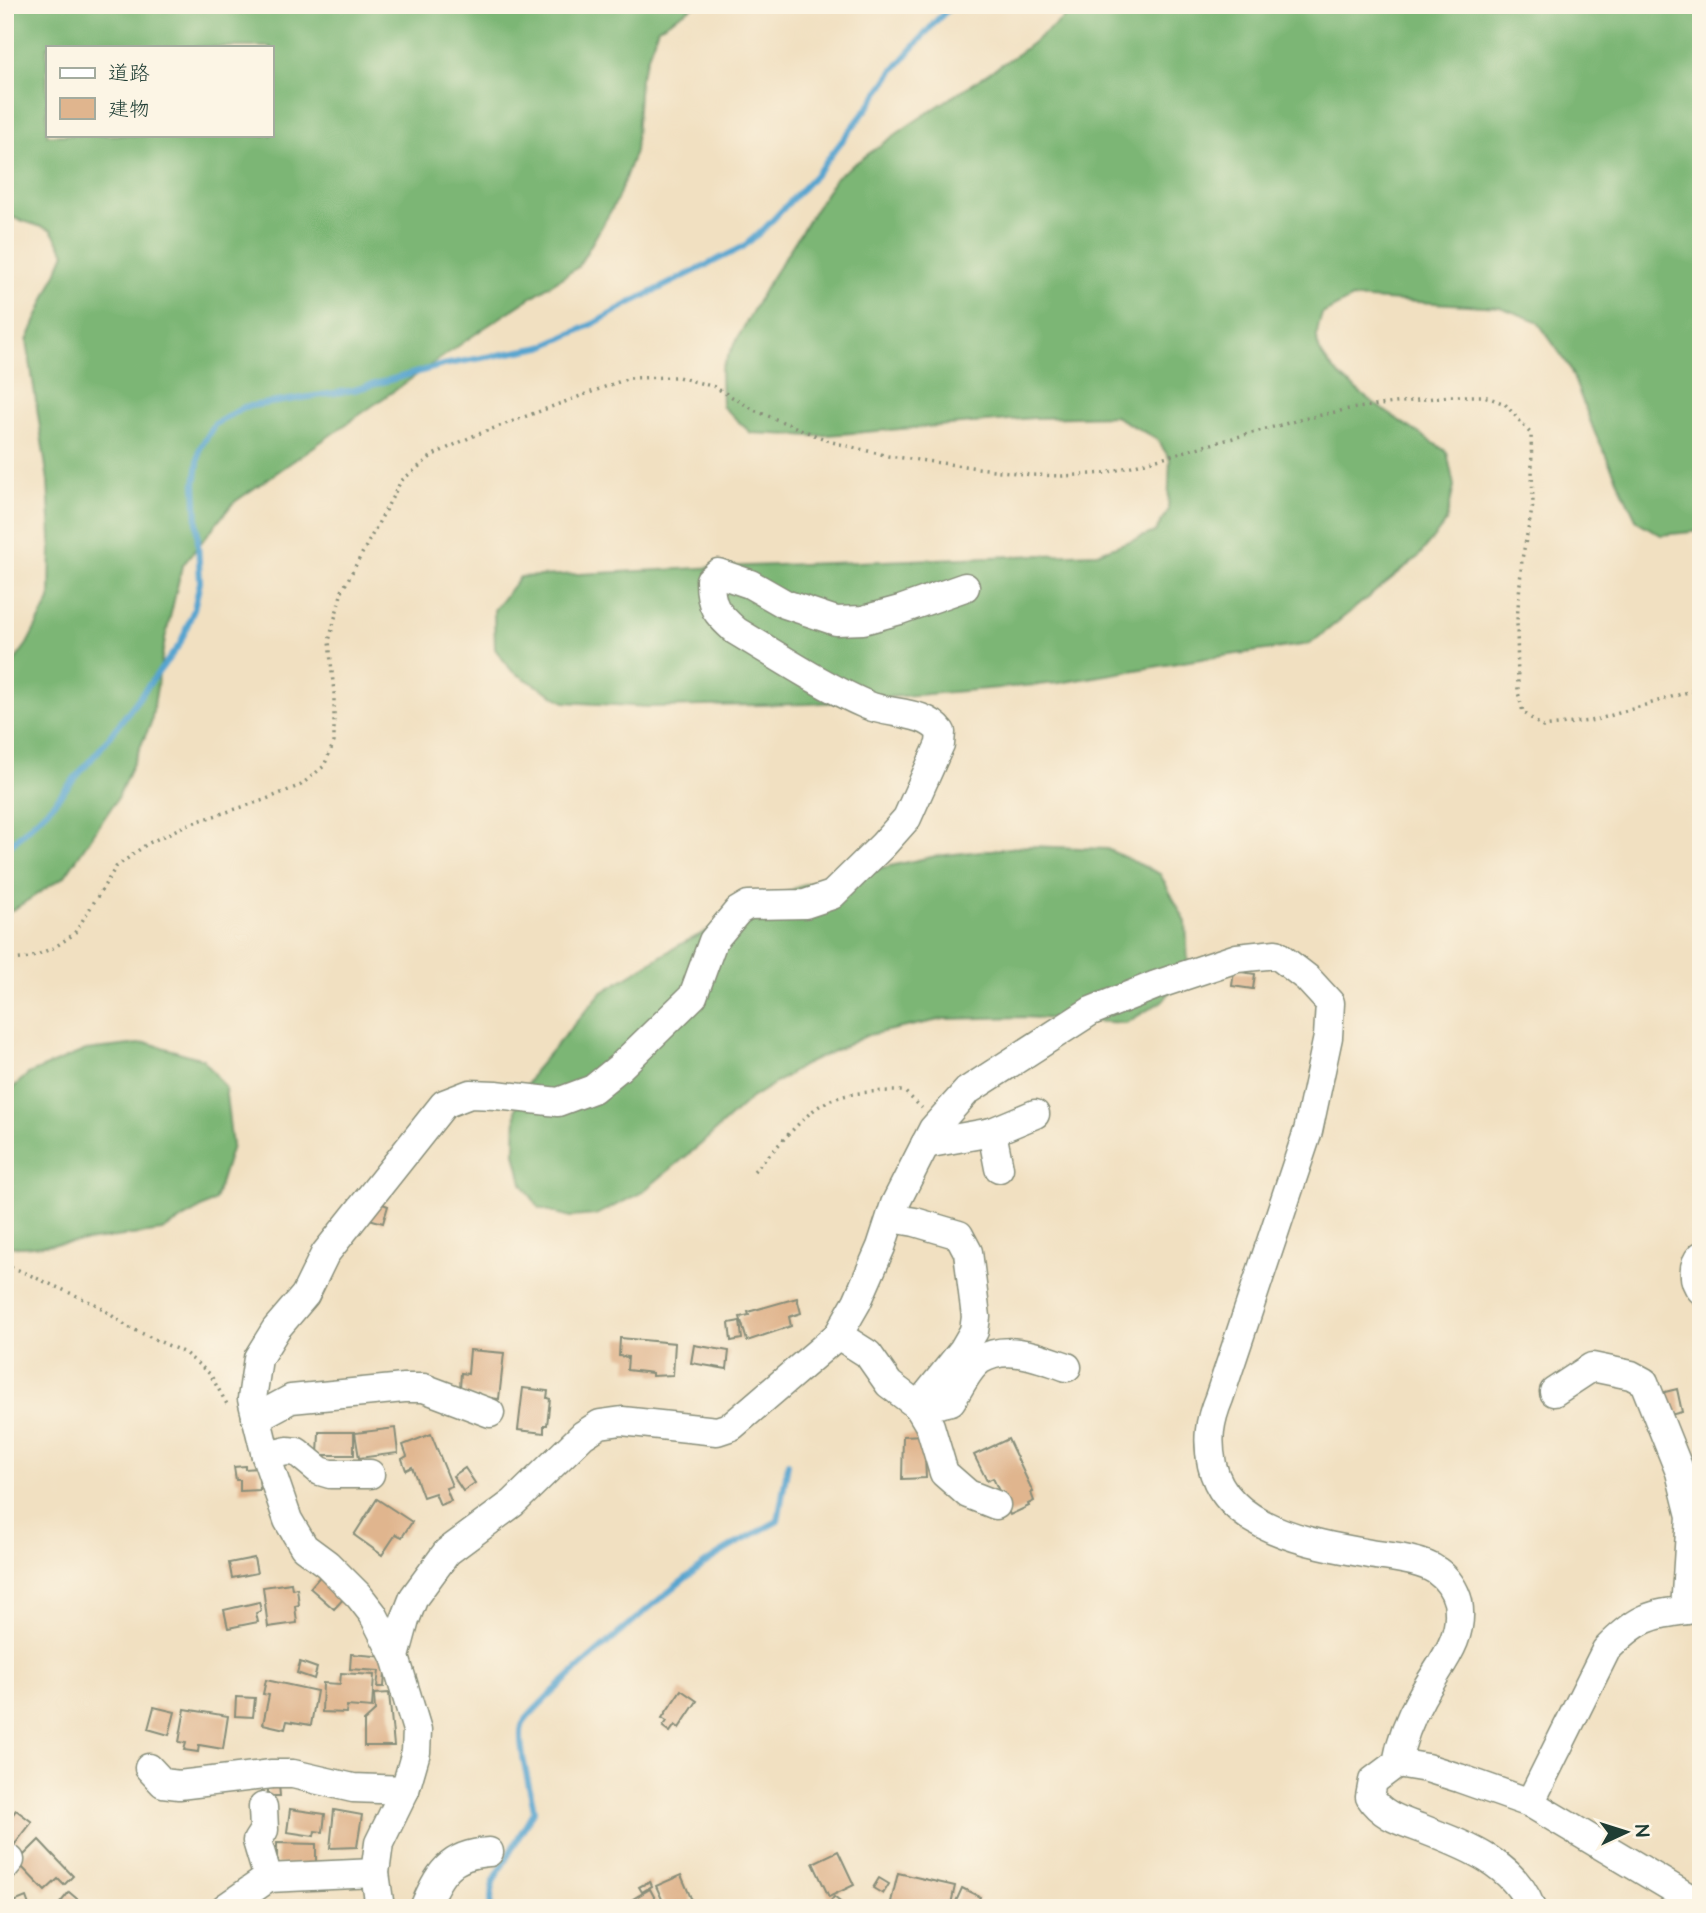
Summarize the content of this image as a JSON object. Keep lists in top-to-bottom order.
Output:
{
  "legend": ["道路", "建物"],
  "north": "right"
}
